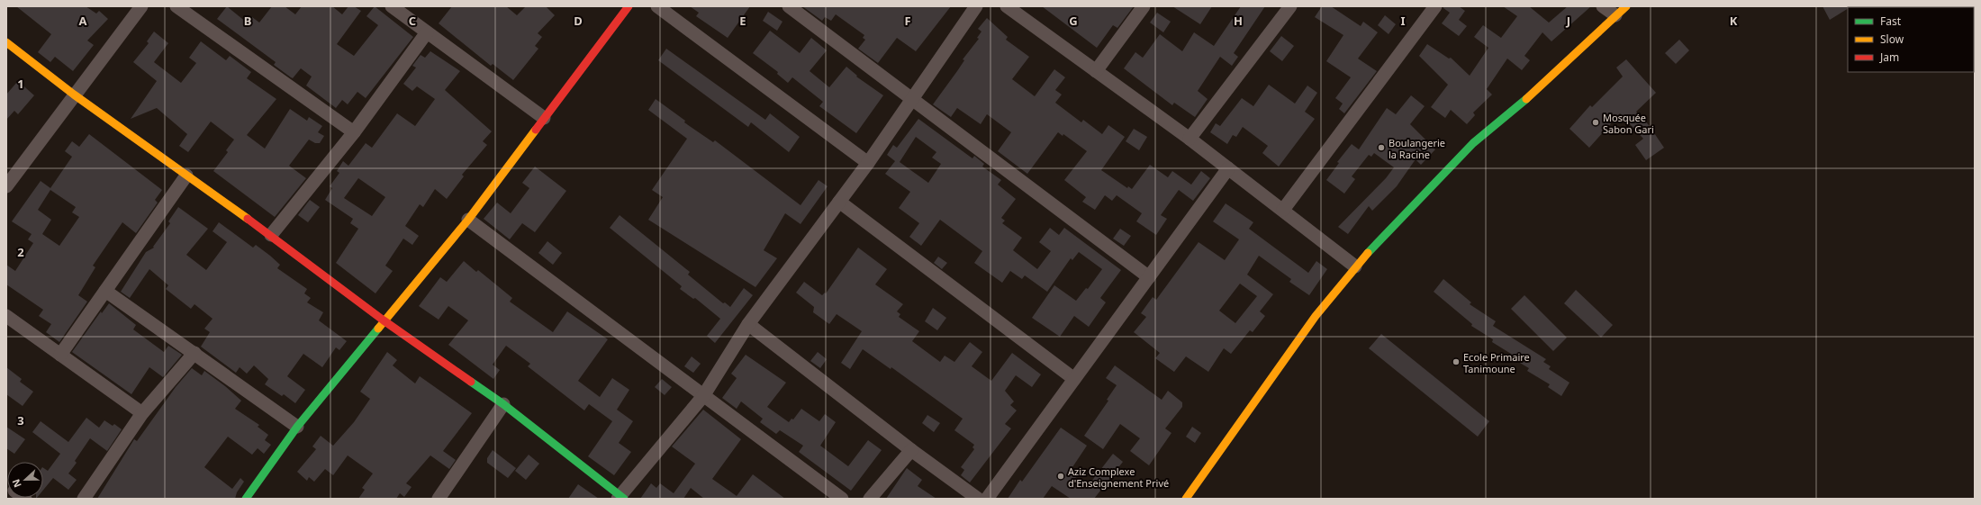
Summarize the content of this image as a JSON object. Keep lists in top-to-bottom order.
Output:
{
  "places": [
    "Mosquée Sabon Gari",
    "Boulangerie la Racine",
    "Ecole Primaire Tanimoune",
    "Aziz Complexe d'Enseignement Privé"
  ],
  "legend": ["Fast", "Slow", "Jam"],
  "north": "left",
  "grid": {
    "columns": [
      "A",
      "B",
      "C",
      "D",
      "E",
      "F",
      "G",
      "H",
      "I",
      "J",
      "K"
    ],
    "rows": ["1", "2", "3"]
  }
}
